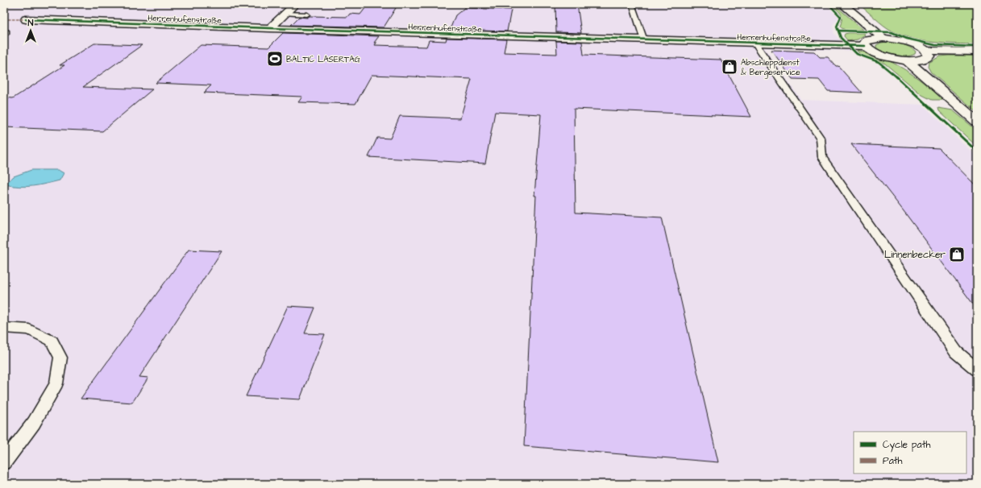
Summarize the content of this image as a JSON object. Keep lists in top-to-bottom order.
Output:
{
  "streets": {
    "street": ["Herrenhufenstraße"]
  },
  "places": {
    "sports": ["BALTIC LASERTAG"],
    "shop": ["Abschleppdienst & Bergeservice", "Linnenbecker"]
  },
  "legend": ["Cycle path", "Path"],
  "north": "top"
}
